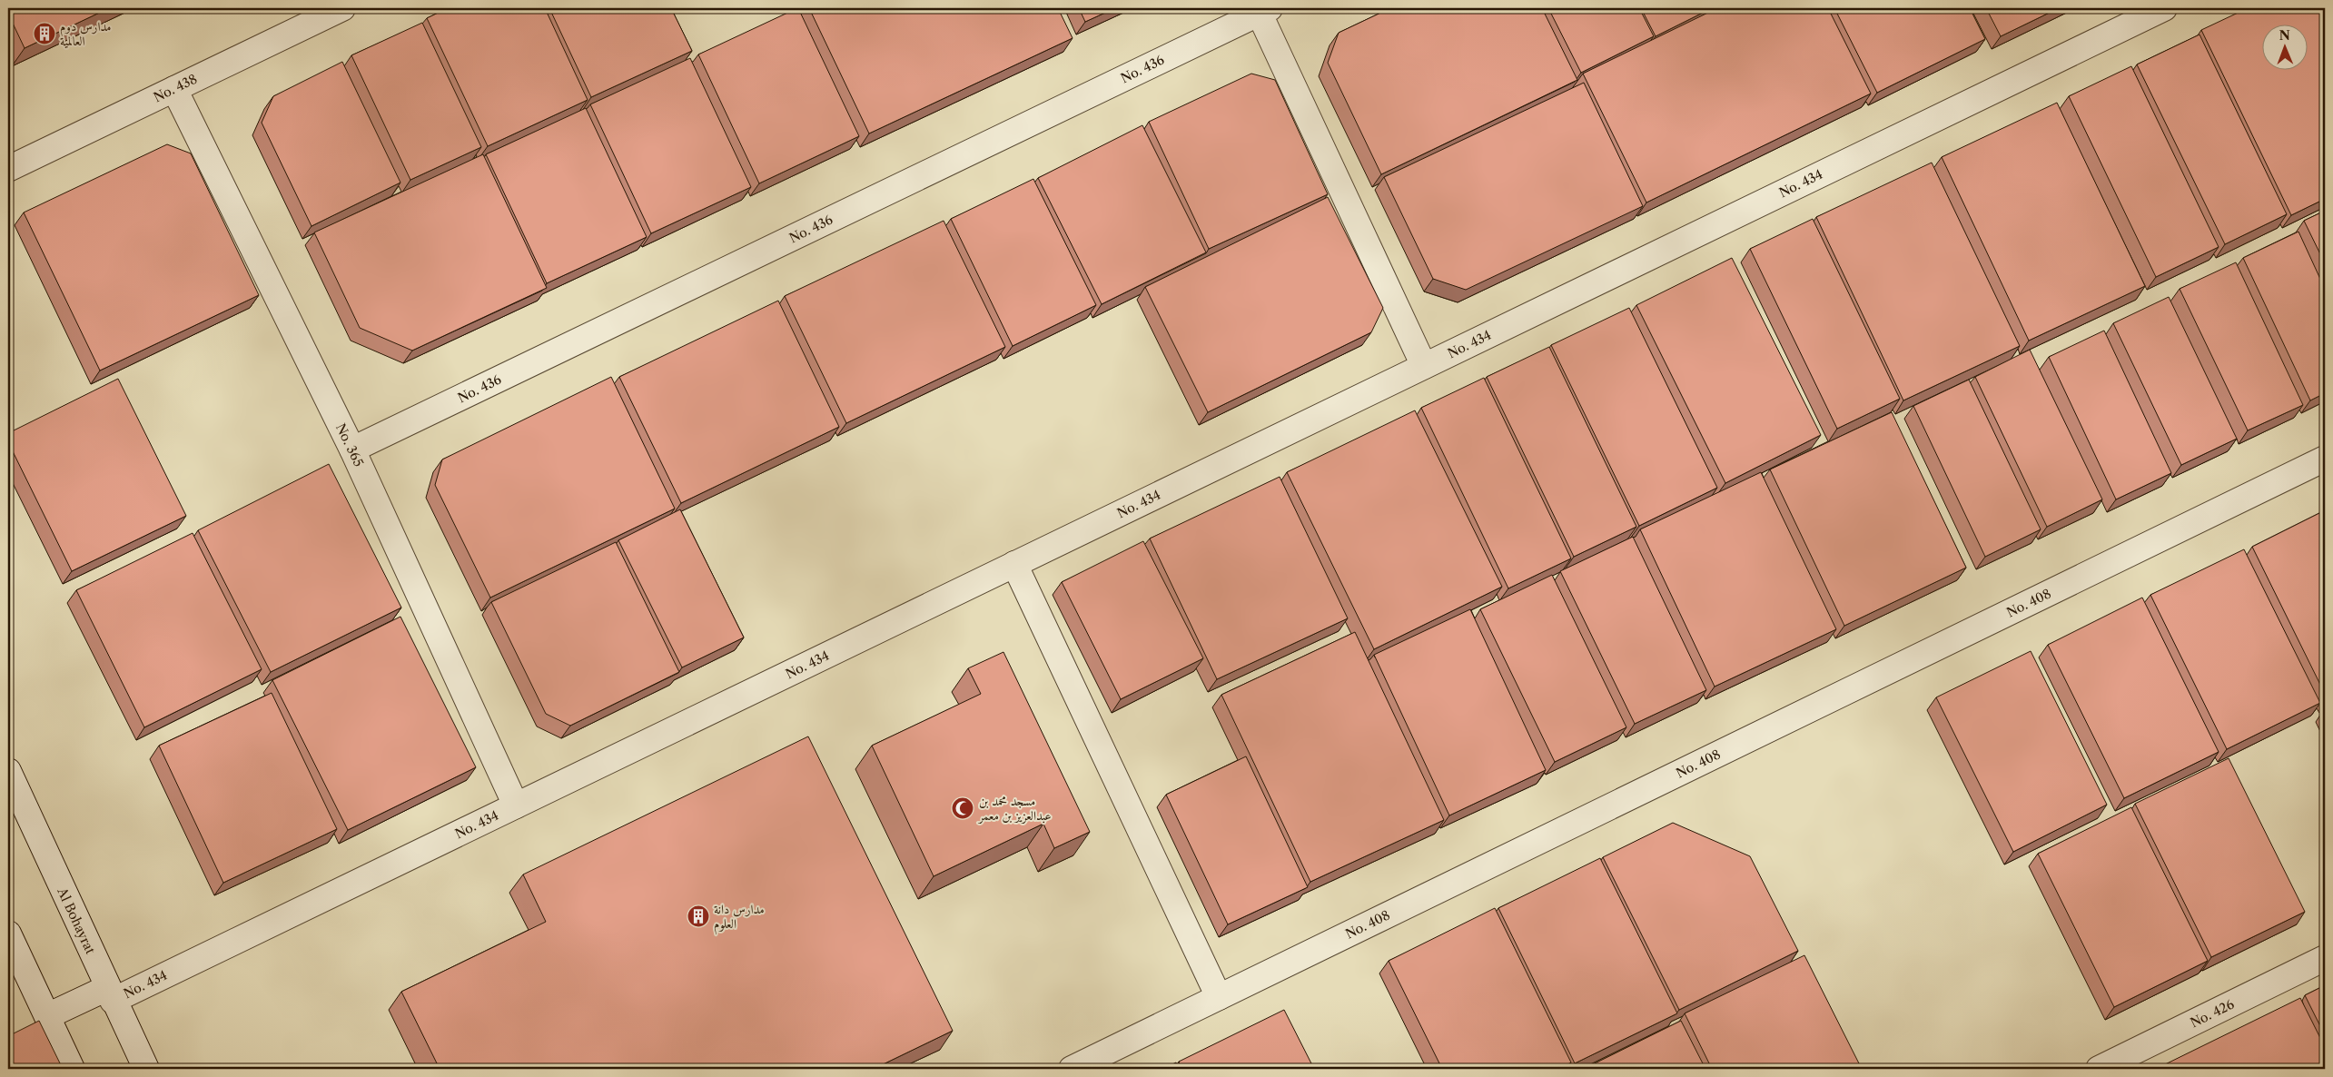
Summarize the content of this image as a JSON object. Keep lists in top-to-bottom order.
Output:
{
  "streets": {
    "street": [
      "No. 436",
      "No. 438",
      "No. 434",
      "No. 365",
      "No. 408",
      "Al Bohayrat",
      "No. 426"
    ]
  },
  "crossings": [
    ["No. 436", "No. 365"],
    ["No. 438", "No. 365"],
    ["No. 434", "No. 365"],
    ["No. 434", "Al Bohayrat"]
  ],
  "places": {
    "building": ["مدارس دوم العالمية", "مدارس دانة العلوم"],
    "mosque": ["مسجد محمد بن عبدالعزيز بن معمر"]
  },
  "north": "top"
}
